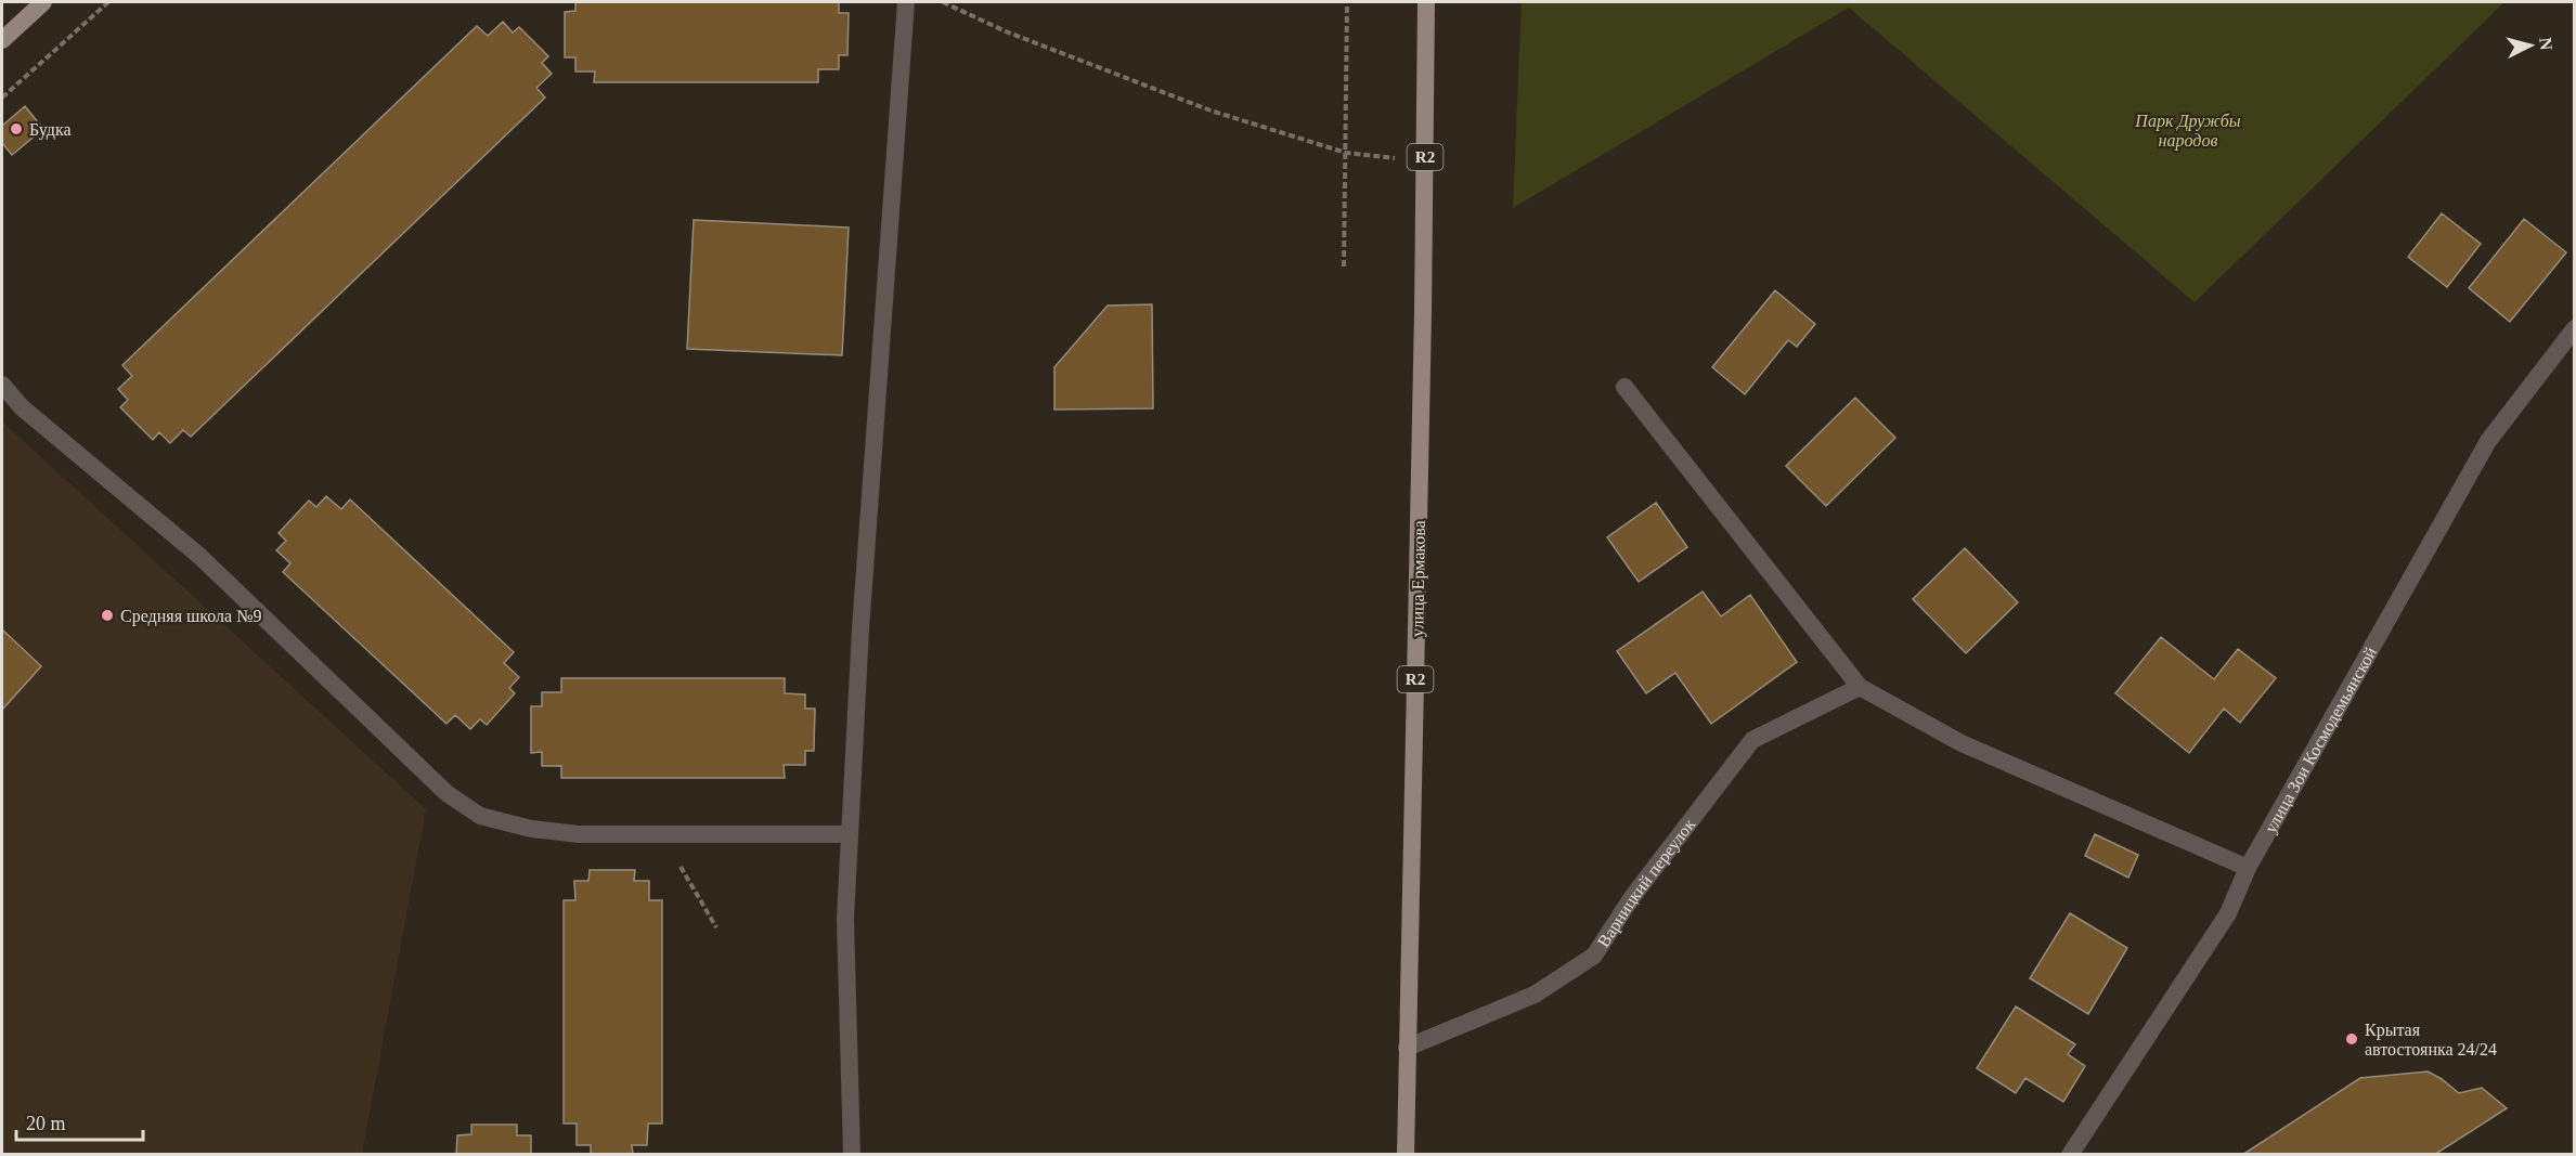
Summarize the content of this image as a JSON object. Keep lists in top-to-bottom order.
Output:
{
  "streets": {
    "main road": ["R2", "улица Ермакова"],
    "street": ["улица Зои Космодемьянской", "Варницкий переулок"]
  },
  "crossings": [
    ["улица Ермакова", "Варницкий переулок"]
  ],
  "parks": ["Парк Дружбы народов"],
  "places": ["Будка", "Средняя школа №9", "Крытая автостоянка 24/24"],
  "scale_bar": "20 m",
  "north": "right"
}
